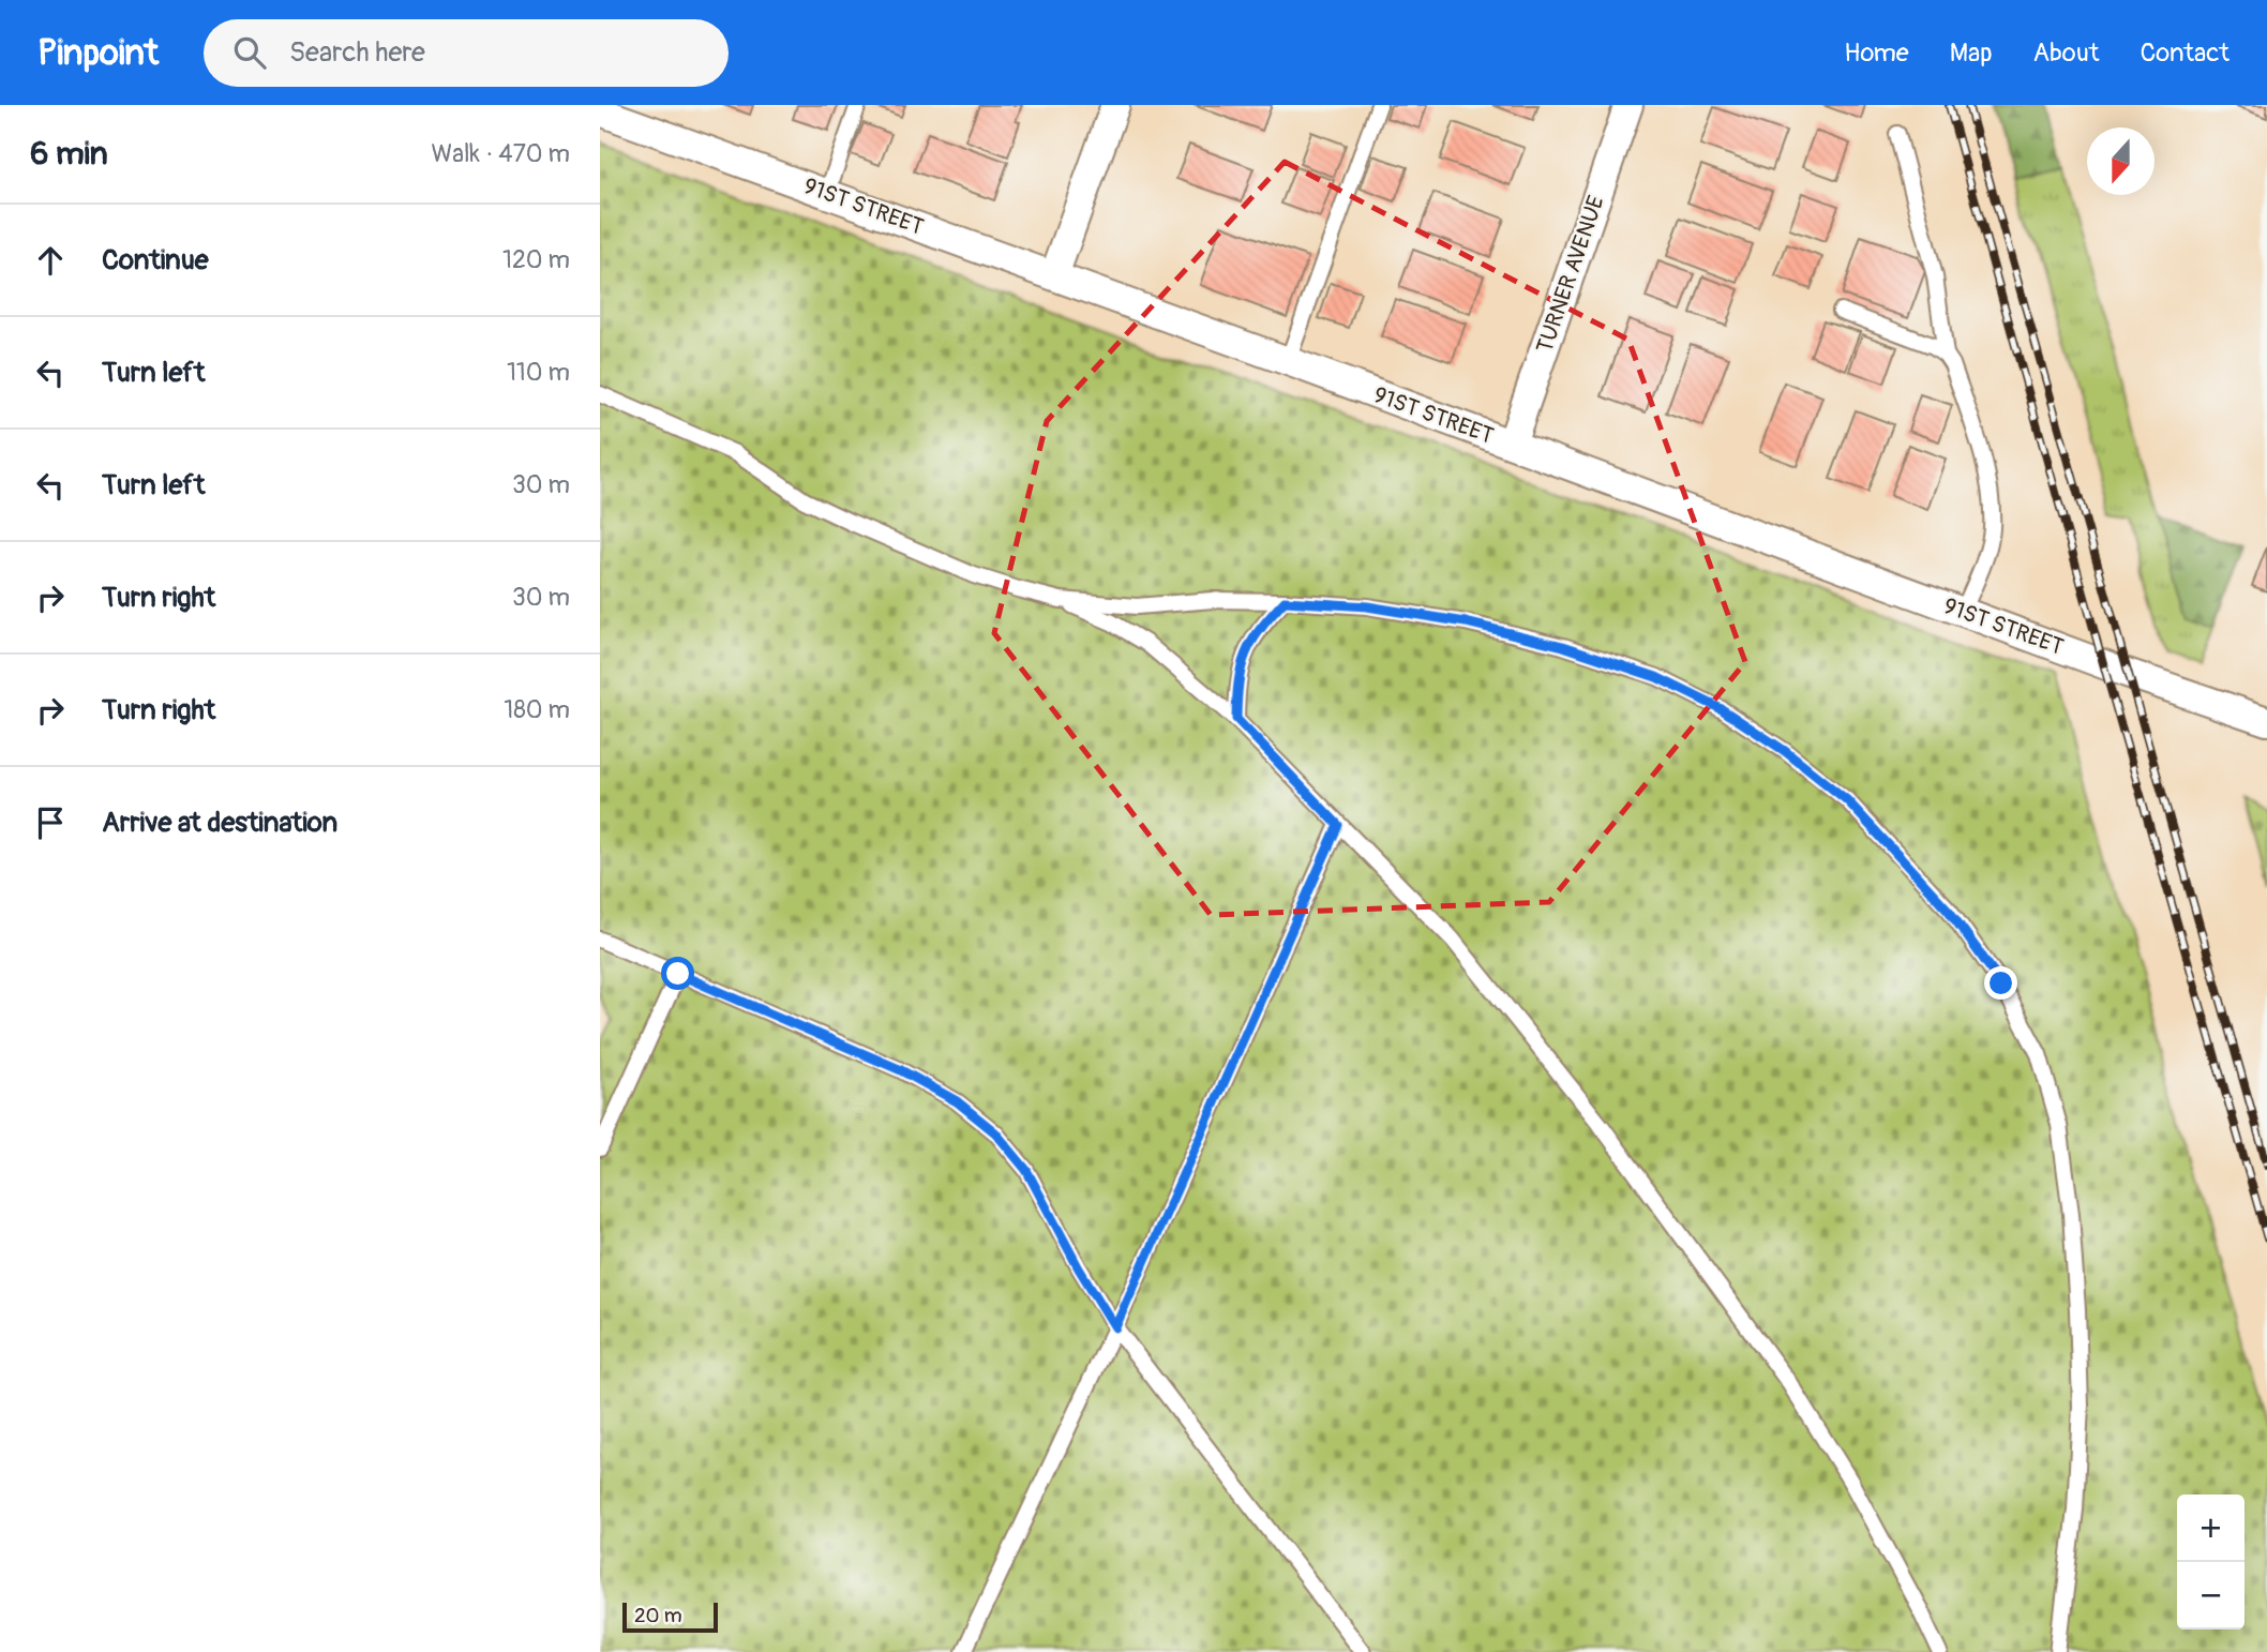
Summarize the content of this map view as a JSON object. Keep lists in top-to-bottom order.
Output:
{
  "streets": {
    "street": ["91ST STREET", "TURNER AVENUE"]
  },
  "crossings": [
    ["91ST STREET", "TURNER AVENUE"]
  ],
  "scale_bar": "20 m",
  "north": "bottom",
  "page": {
    "header": "Pinpoint",
    "search": "Search here",
    "nav": [
      "Home",
      "Map",
      "About",
      "Contact"
    ],
    "heading": ["6 min", "Walk · 470 m"],
    "list": [
      ["Continue", "120 m"],
      ["Turn left", "110 m"],
      ["Turn left", "30 m"],
      ["Turn right", "30 m"],
      ["Turn right", "180 m"],
      "Arrive at destination"
    ],
    "map_buttons": ["+", "−"],
    "scale": "20 m"
  }
}
